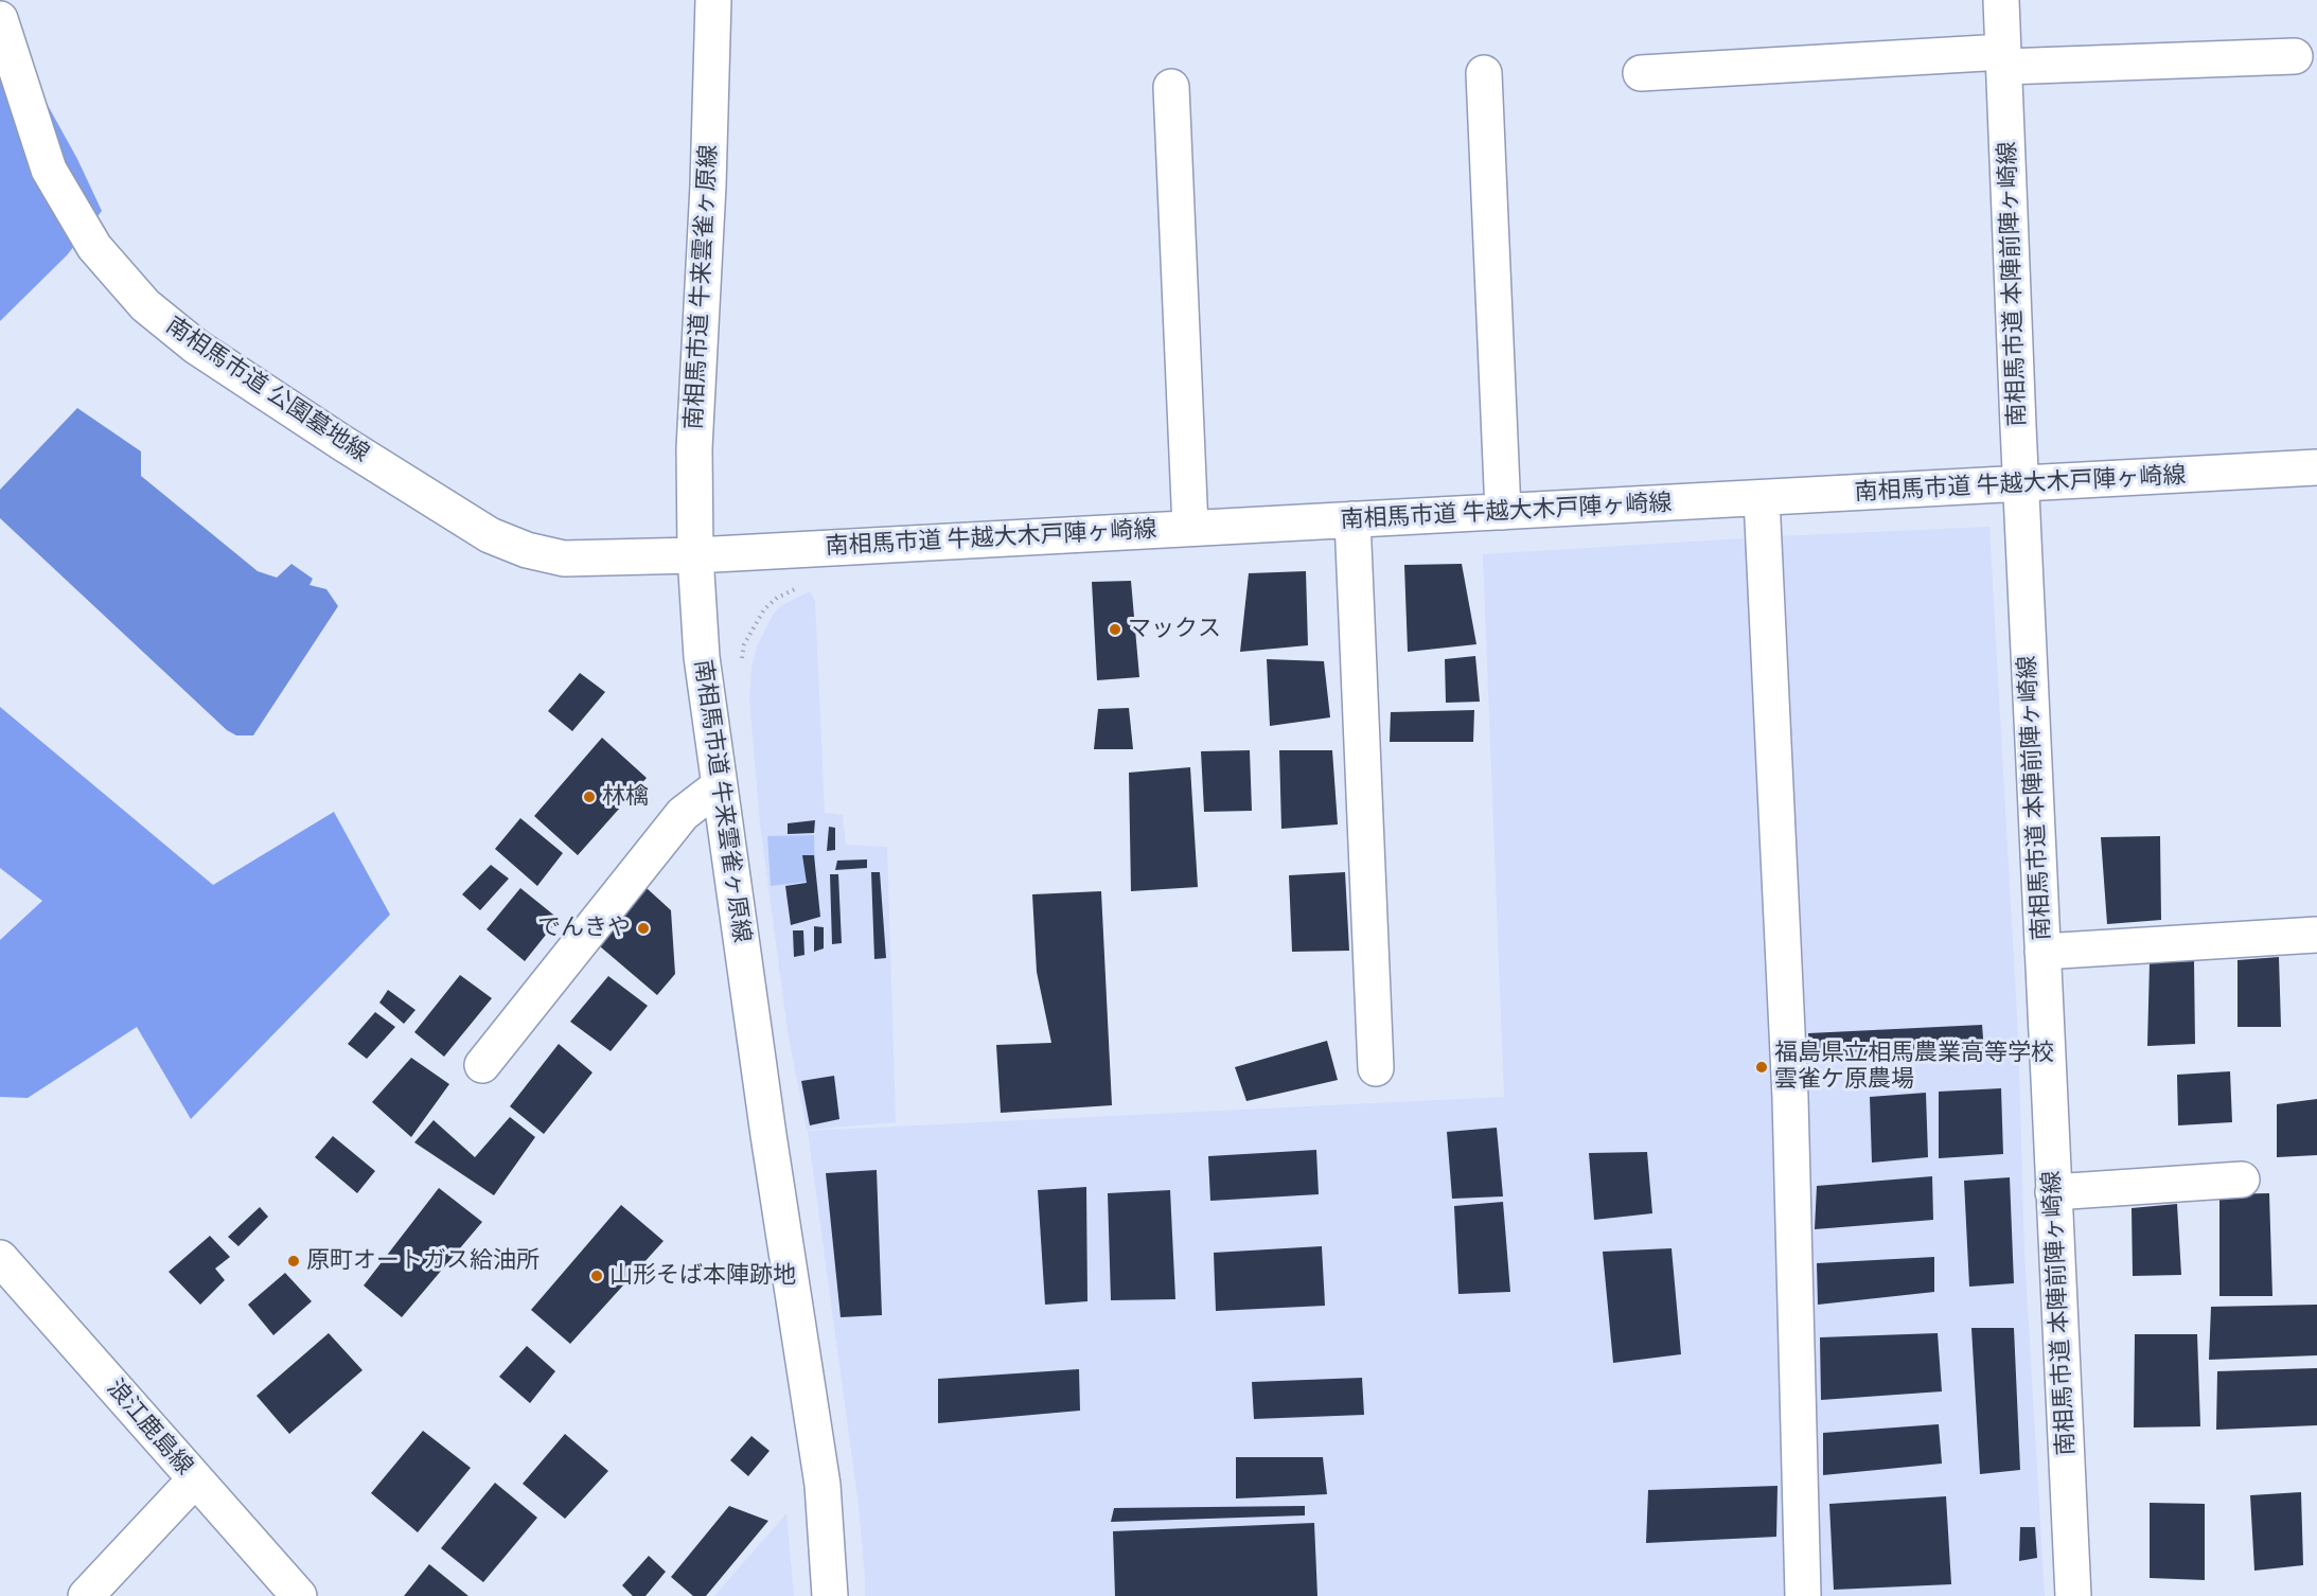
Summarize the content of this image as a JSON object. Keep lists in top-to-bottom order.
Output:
{
  "streets": {
    "street": [
      "南相馬市道 本陣前陣ヶ崎線",
      "南相馬市道 牛来雲雀ヶ原線",
      "南相馬市道 公園墓地線",
      "南相馬市道 牛越大木戸陣ヶ崎線",
      "浪江鹿島線"
    ]
  },
  "crossings": [
    ["南相馬市道 本陣前陣ヶ崎線", "南相馬市道 牛越大木戸陣ヶ崎線"],
    ["南相馬市道 牛来雲雀ヶ原線", "南相馬市道 公園墓地線"],
    ["南相馬市道 牛来雲雀ヶ原線", "南相馬市道 牛越大木戸陣ヶ崎線"],
    ["南相馬市道 公園墓地線", "南相馬市道 牛越大木戸陣ヶ崎線"]
  ],
  "places": [
    "マックス",
    "林檎",
    "でんきや",
    "福島県立相馬農業高等学校 雲雀ケ原農場",
    "原町オートガス給油所",
    "山形そば本陣跡地"
  ]
}
